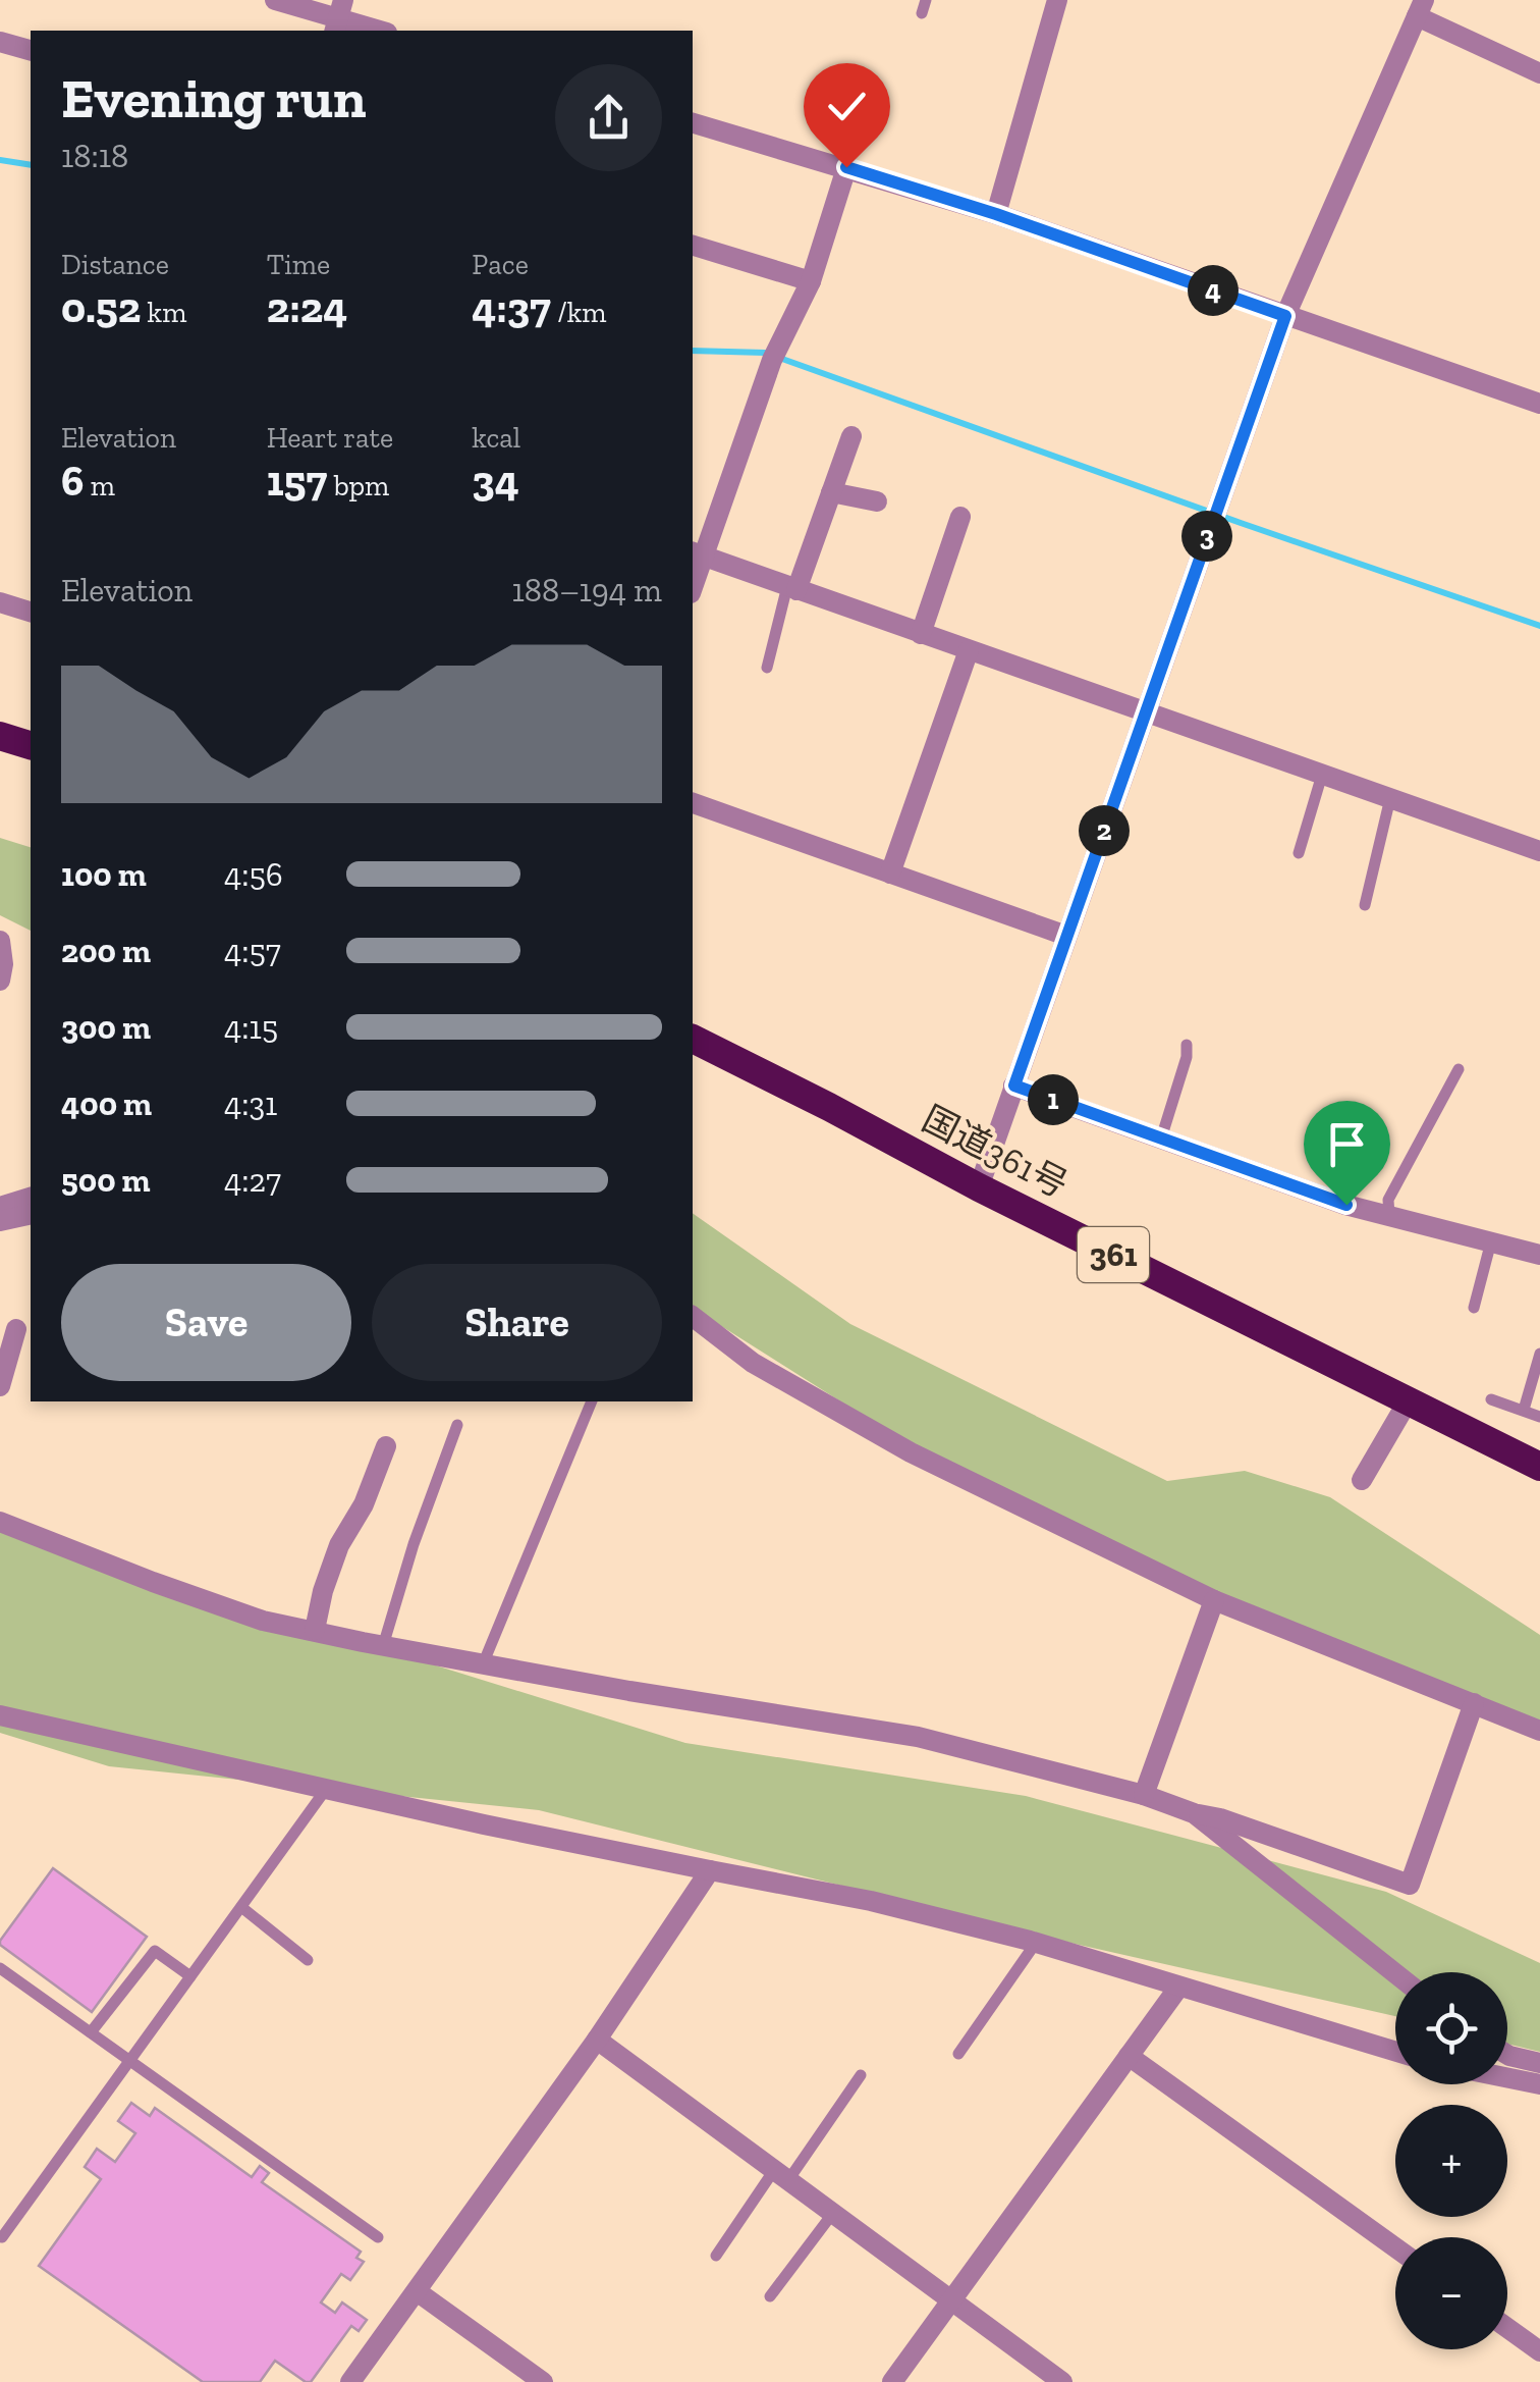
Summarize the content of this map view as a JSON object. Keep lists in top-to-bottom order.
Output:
{
  "streets": {
    "highway": ["国道361号", "361"]
  },
  "page": {
    "heading": ["Evening run", "18:18"],
    "stats": [
      ["Distance", "0.52 km"],
      ["Time", "2:24"],
      ["Pace", "4:37 /km"],
      ["Elevation", "6 m"],
      ["Heart rate", "157 bpm"],
      ["kcal", "34"]
    ],
    "pins": [
      "4",
      "3",
      "2",
      "1"
    ],
    "chart": ["Elevation", "188–194 m"],
    "list": [
      {
        "name": "100 m",
        "note": "4:56"
      },
      {
        "name": "200 m",
        "note": "4:57"
      },
      {
        "name": "300 m",
        "note": "4:15"
      },
      {
        "name": "400 m",
        "note": "4:31"
      },
      {
        "name": "500 m",
        "note": "4:27"
      }
    ],
    "buttons": ["Save", "Share"],
    "map_buttons": ["+", "−"]
  }
}
